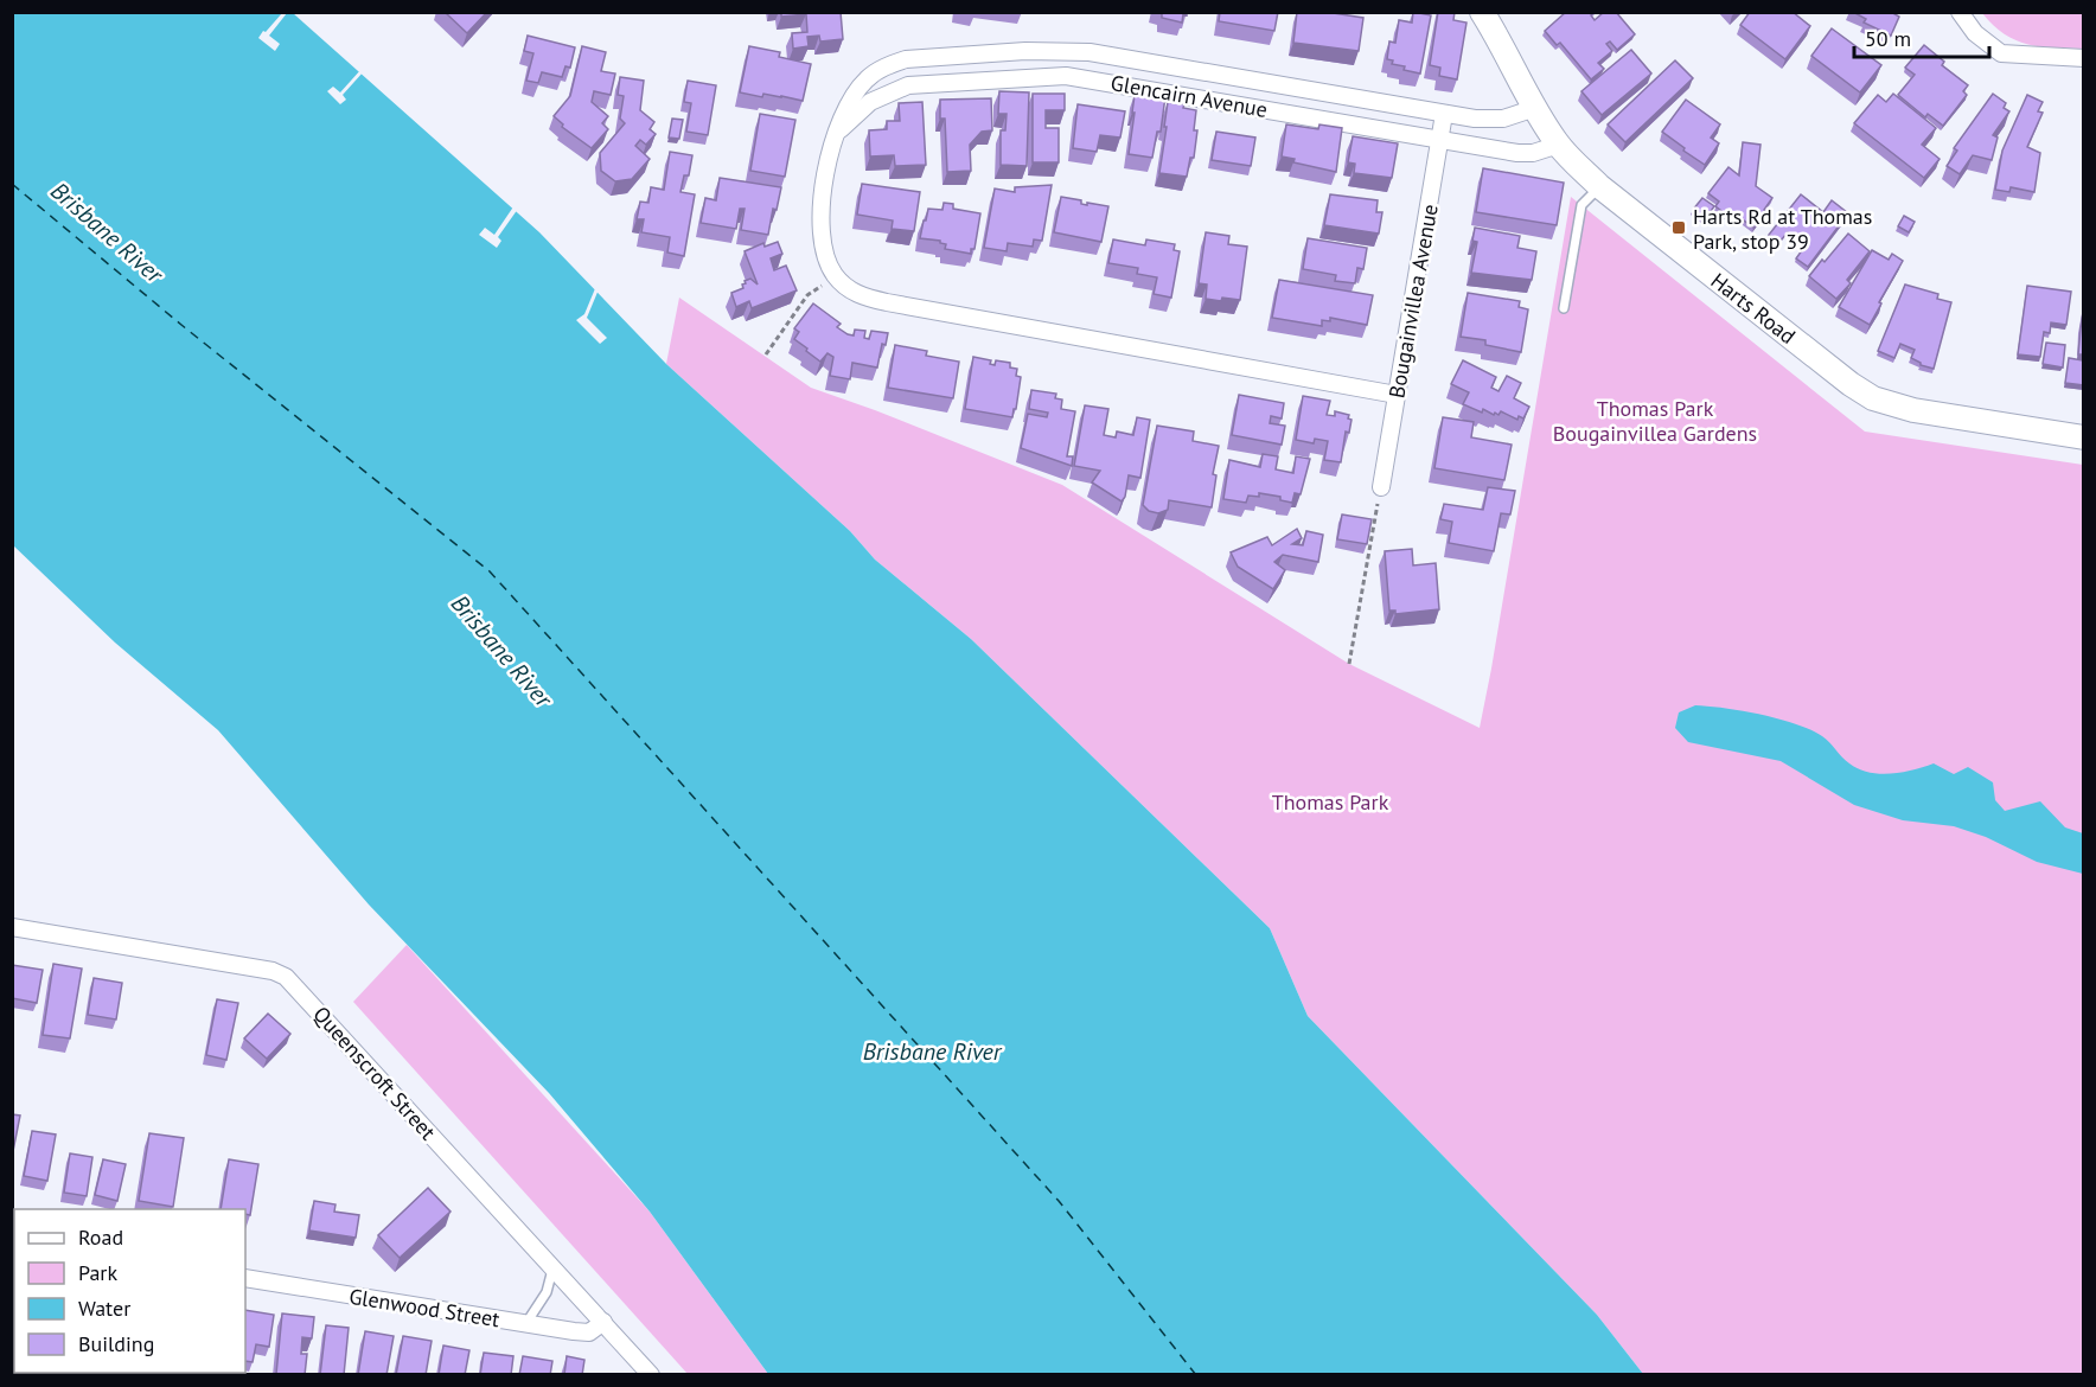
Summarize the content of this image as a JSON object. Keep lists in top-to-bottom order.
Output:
{
  "streets": {
    "street": [
      "Glencairn Avenue",
      "Bougainvillea Avenue",
      "Harts Road",
      "Queenscroft Street",
      "Glenwood Street"
    ]
  },
  "crossings": [
    ["Glencairn Avenue", "Bougainvillea Avenue"],
    ["Glencairn Avenue", "Harts Road"],
    ["Queenscroft Street", "Glenwood Street"]
  ],
  "water": ["Brisbane River"],
  "parks": ["Thomas Park Bougainvillea Gardens", "Thomas Park"],
  "places": {
    "transit": ["Harts Rd at Thomas Park, stop 39"]
  },
  "legend": [
    "Road",
    "Park",
    "Water",
    "Building"
  ],
  "scale_bar": "50 m"
}
